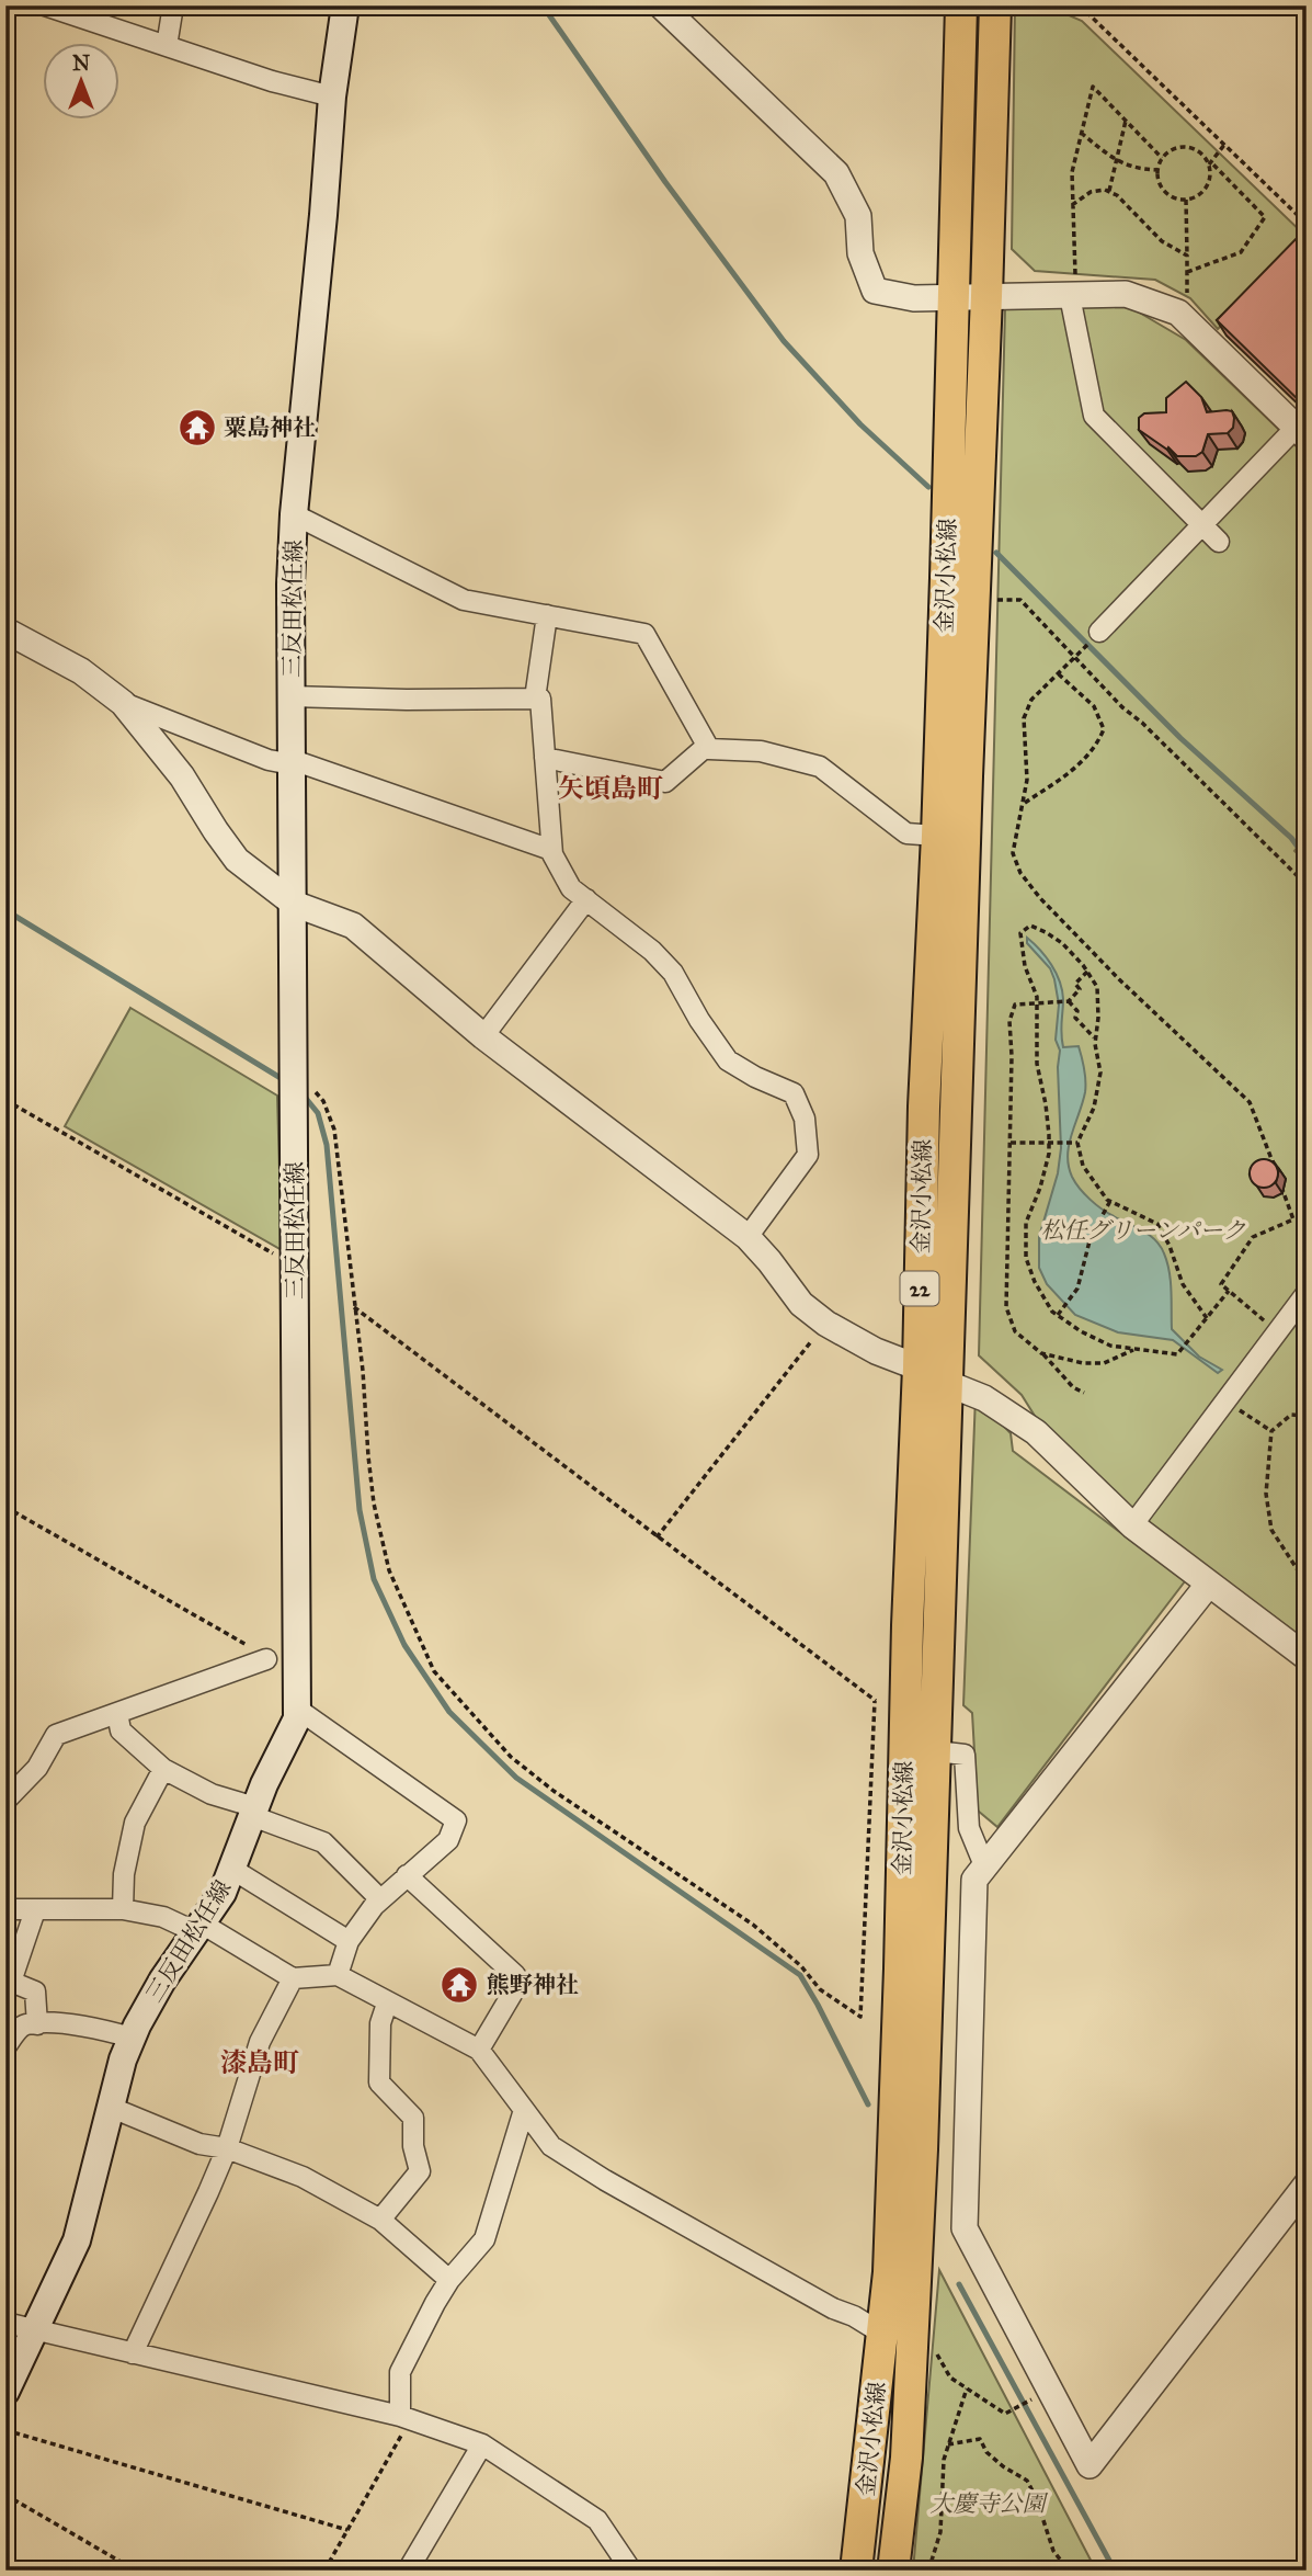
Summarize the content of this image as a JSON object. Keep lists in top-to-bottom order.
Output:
{
  "streets": {
    "main road": ["金沢小松線", "三反田松任線", "22"]
  },
  "districts": ["矢頃島町", "漆島町"],
  "parks": ["松任グリーンパーク", "大慶寺公園"],
  "places": {
    "temple": ["粟島神社", "熊野神社"]
  },
  "north": "top"
}
